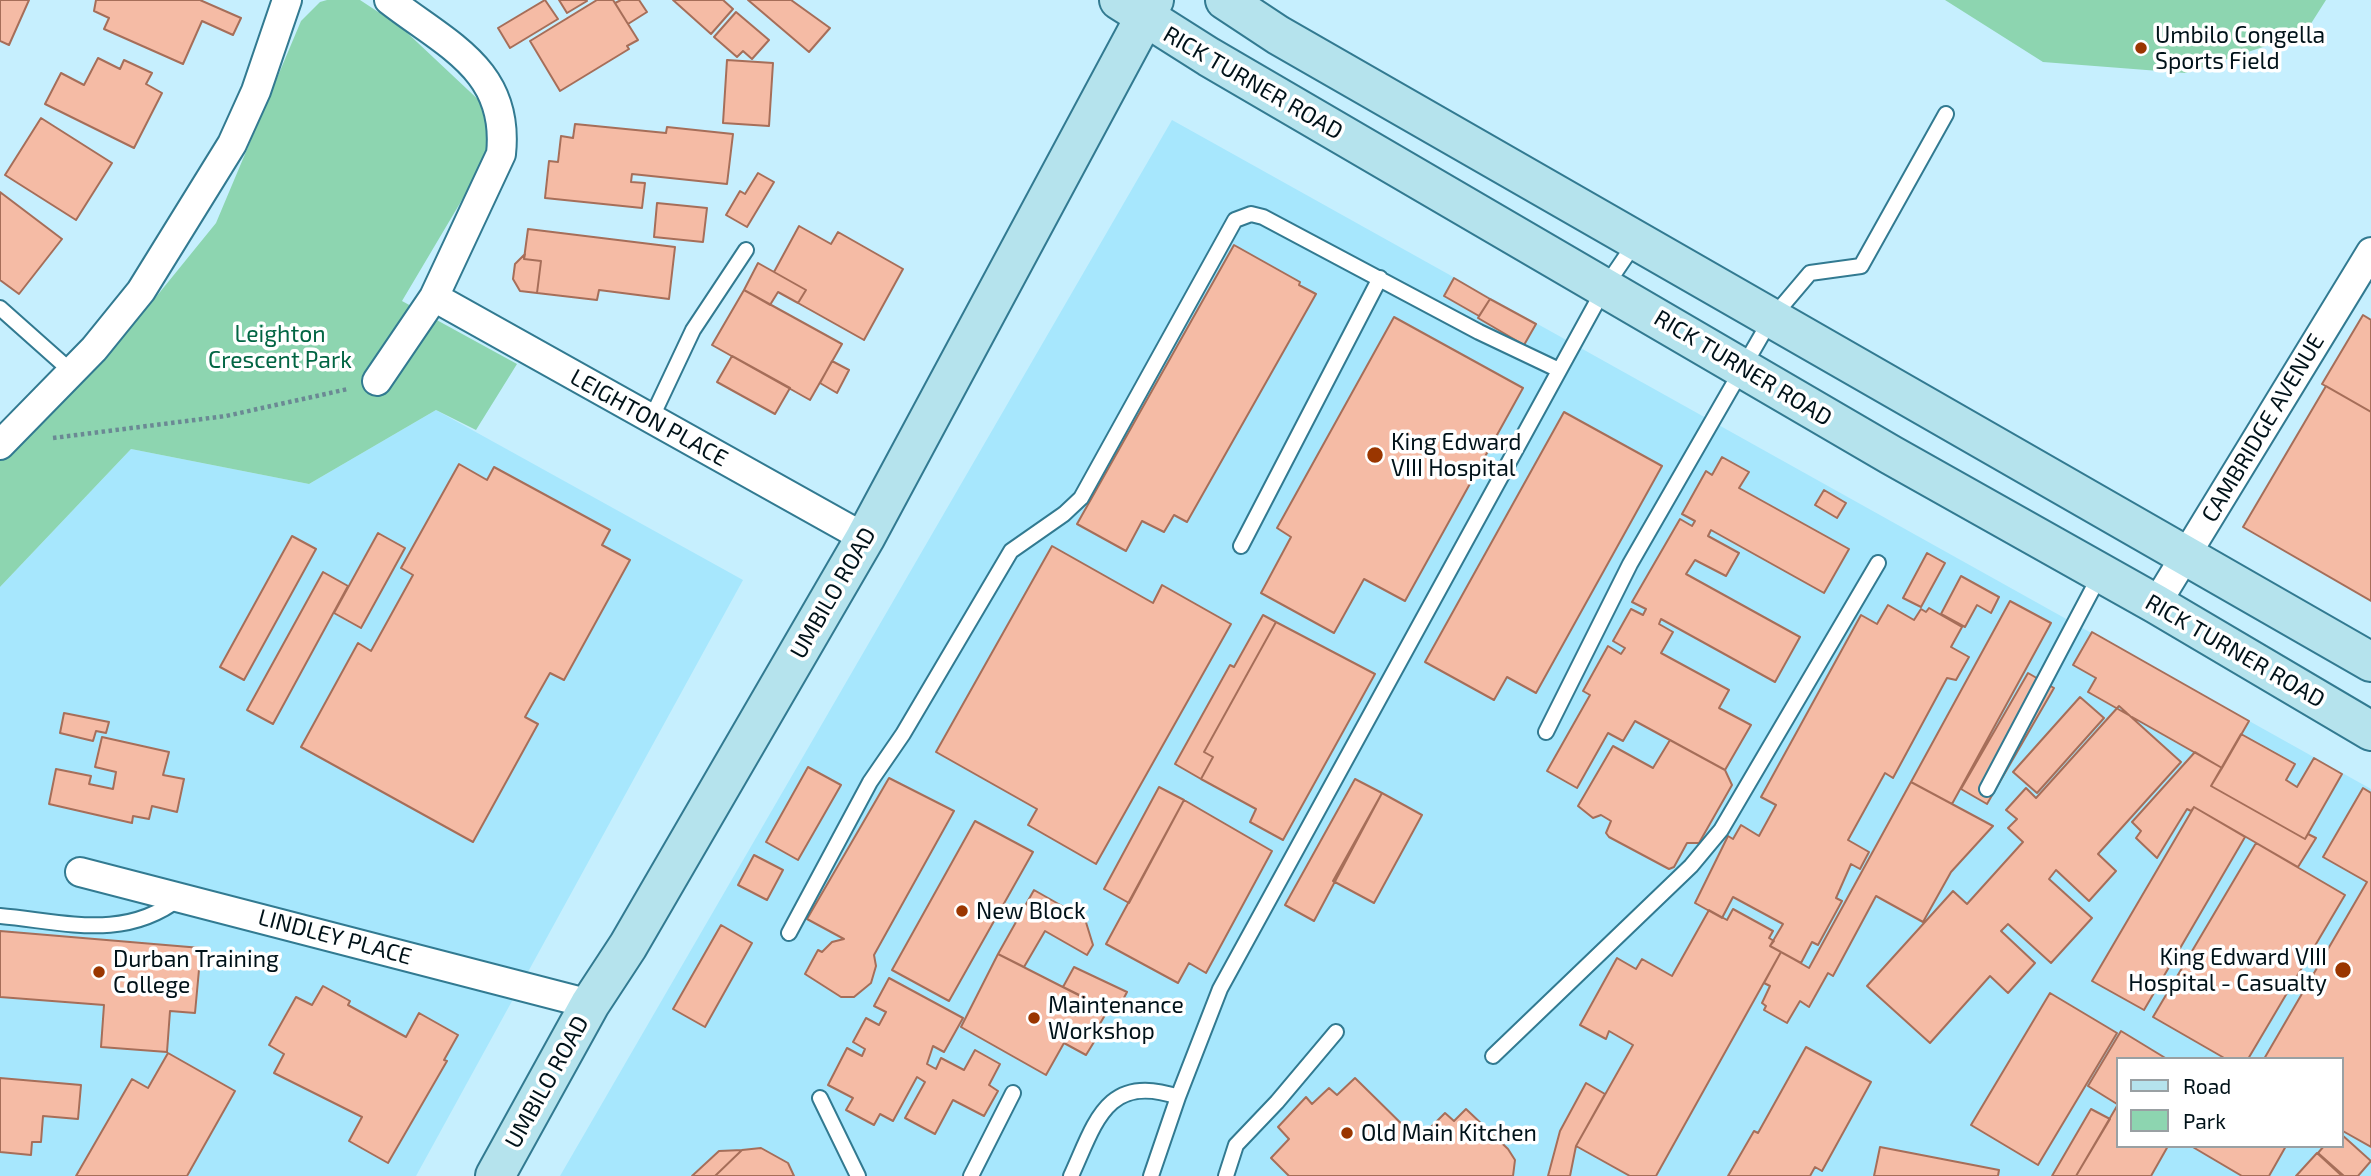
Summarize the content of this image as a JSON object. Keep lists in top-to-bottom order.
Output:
{
  "streets": {
    "main road": ["RICK TURNER ROAD", "UMBILO ROAD"],
    "street": ["LEIGHTON PLACE", "CAMBRIDGE AVENUE", "LINDLEY PLACE"]
  },
  "crossings": [
    ["RICK TURNER ROAD", "CAMBRIDGE AVENUE"],
    ["RICK TURNER ROAD", "UMBILO ROAD"],
    ["LEIGHTON PLACE", "UMBILO ROAD"],
    ["UMBILO ROAD", "LINDLEY PLACE"]
  ],
  "parks": ["Leighton Crescent Park"],
  "places": [
    "Umbilo Congella Sports Field",
    "King Edward VIII Hospital",
    "New Block",
    "King Edward VIII Hospital - Casualty",
    "Durban Training College",
    "Maintenance Workshop",
    "Old Main Kitchen"
  ],
  "legend": ["Road", "Park"]
}
